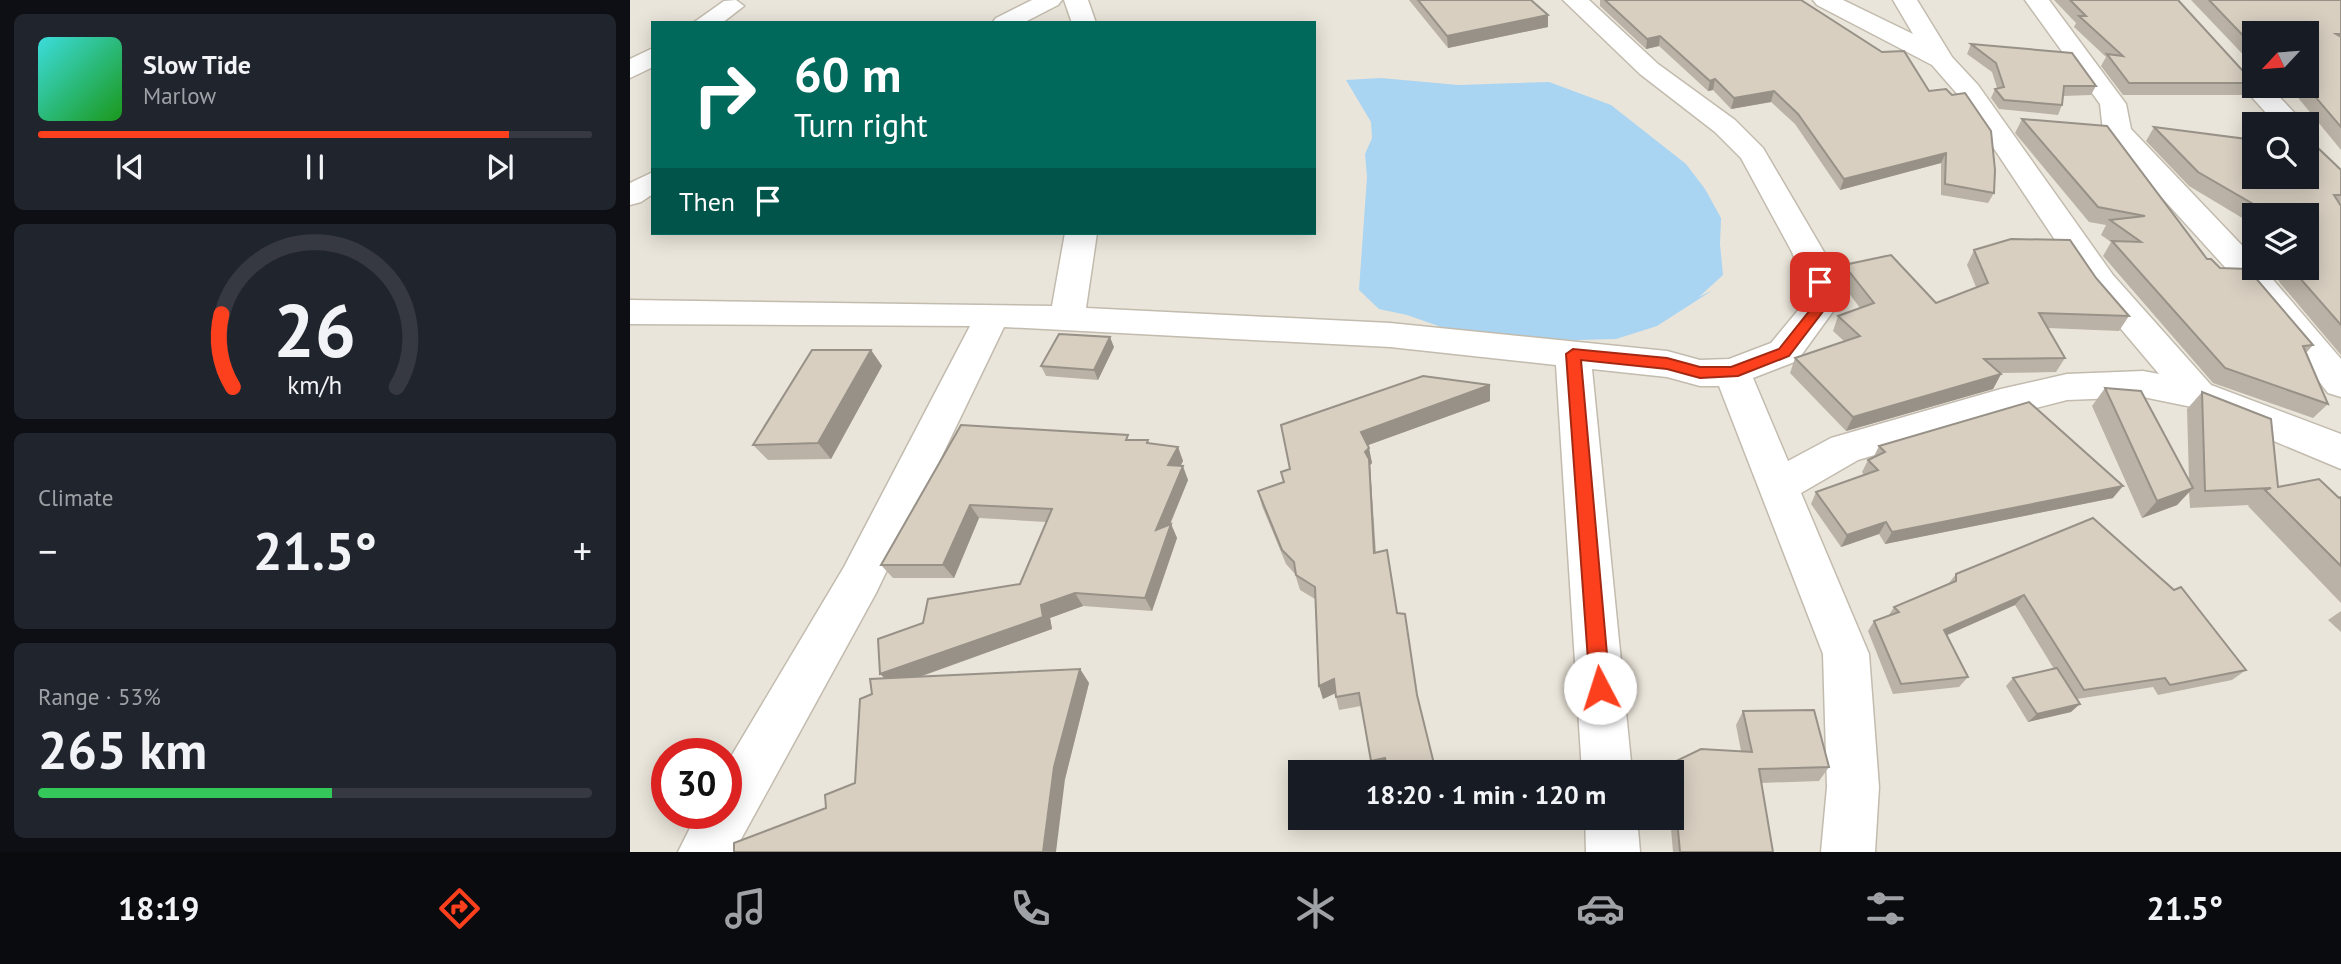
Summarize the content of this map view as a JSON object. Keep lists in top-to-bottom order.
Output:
{
  "north": "bottom left",
  "page": {
    "turn": ["60 m", "Turn right"],
    "song": ["Slow Tide", "Marlow"],
    "then": "Then",
    "tile": [
      "Climate",
      ["Range · 53%", "265 km"]
    ],
    "heat": ["−", "21.5°", "+"],
    "limit": "30",
    "trip": "18:20 · 1 min · 120 m",
    "tabs": ["18:19", "21.5°"],
    "gauge": ["26", "km/h"]
  }
}
